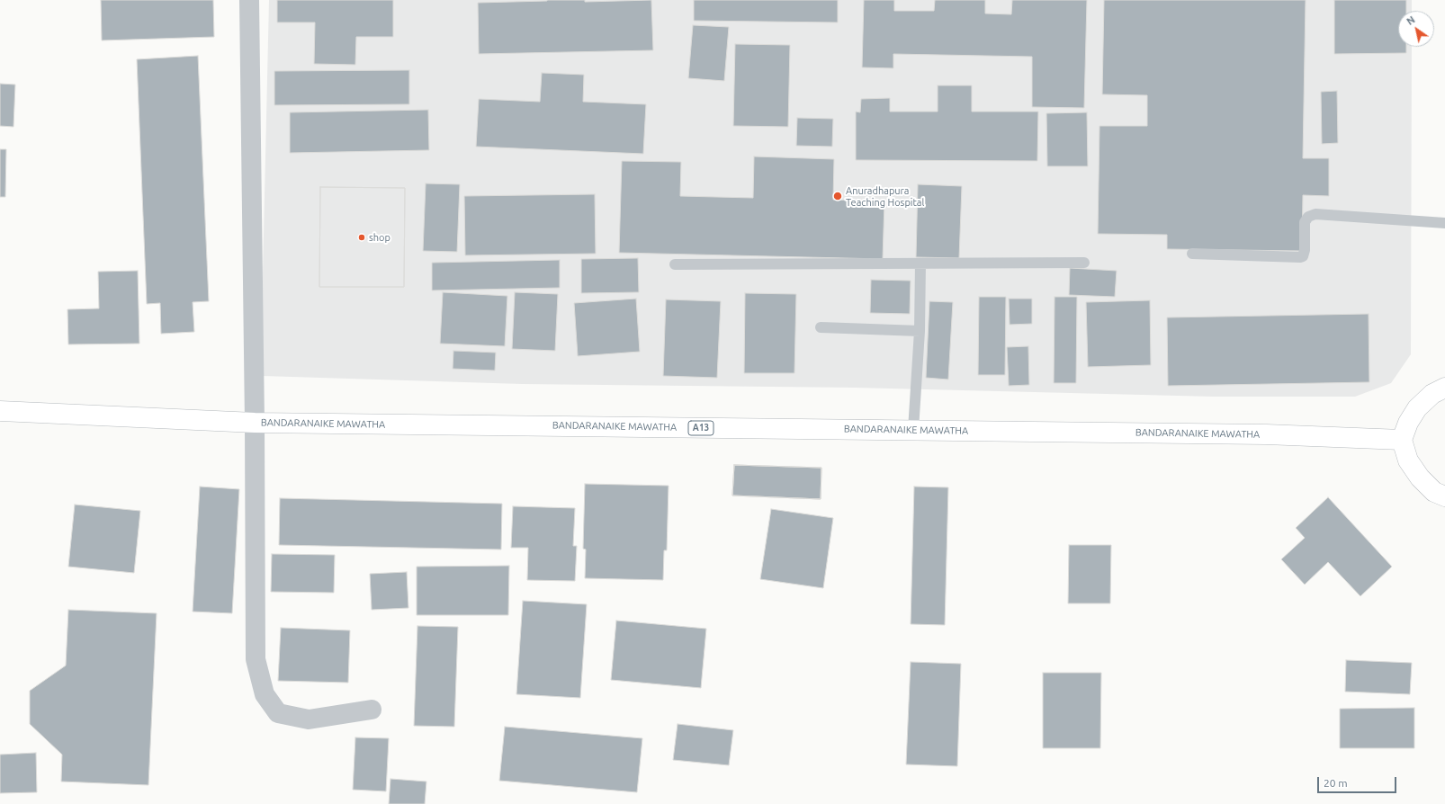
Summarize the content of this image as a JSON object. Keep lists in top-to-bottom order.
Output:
{
  "streets": {
    "highway": ["BANDARANAIKE MAWATHA", "A13"]
  },
  "places": ["Anuradhapura Teaching Hospital", "shop"],
  "scale_bar": "20 m",
  "north": "top left"
}
